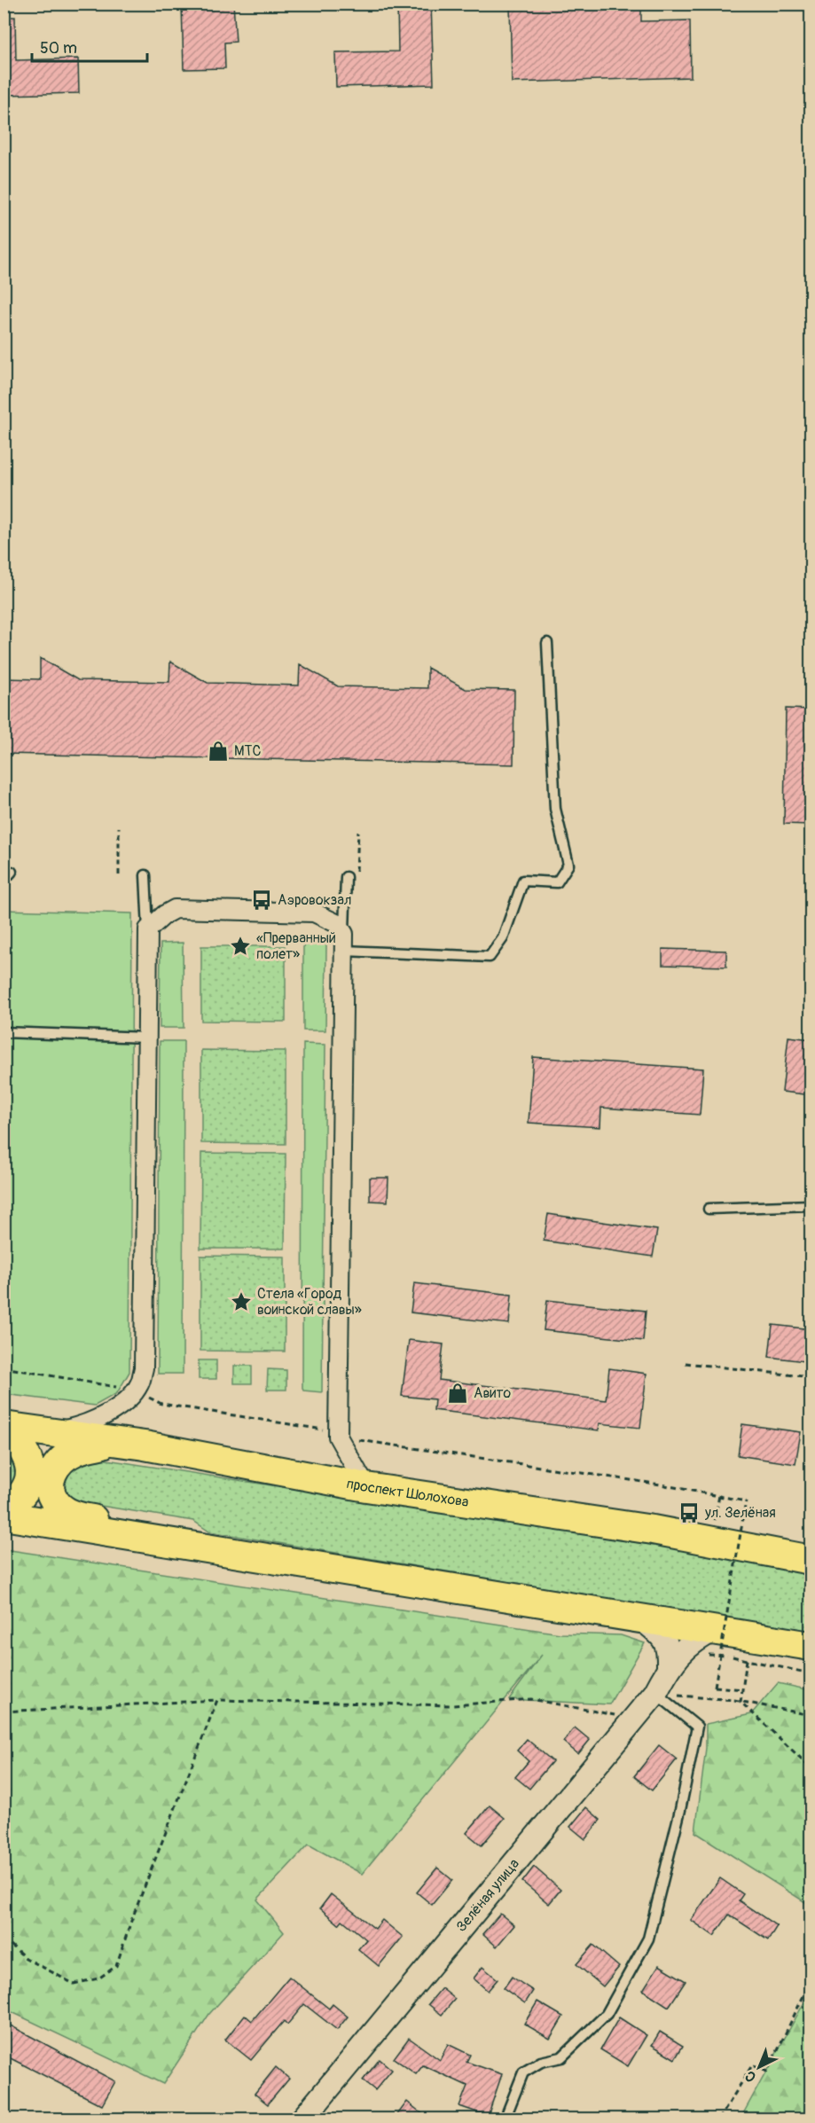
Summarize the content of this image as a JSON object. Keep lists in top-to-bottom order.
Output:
{
  "streets": {
    "main road": ["проспект Шолохова"],
    "street": ["Зелёная улица"]
  },
  "places": {
    "shop": ["МТС", "Авито"],
    "bus stop": ["Аэровокзал", "ул. Зелёная"],
    "place": ["«Пpepвaнный пoлeт»", "Стела «Город воинской славы»"]
  },
  "scale_bar": "50 m",
  "north": "bottom left"
}
